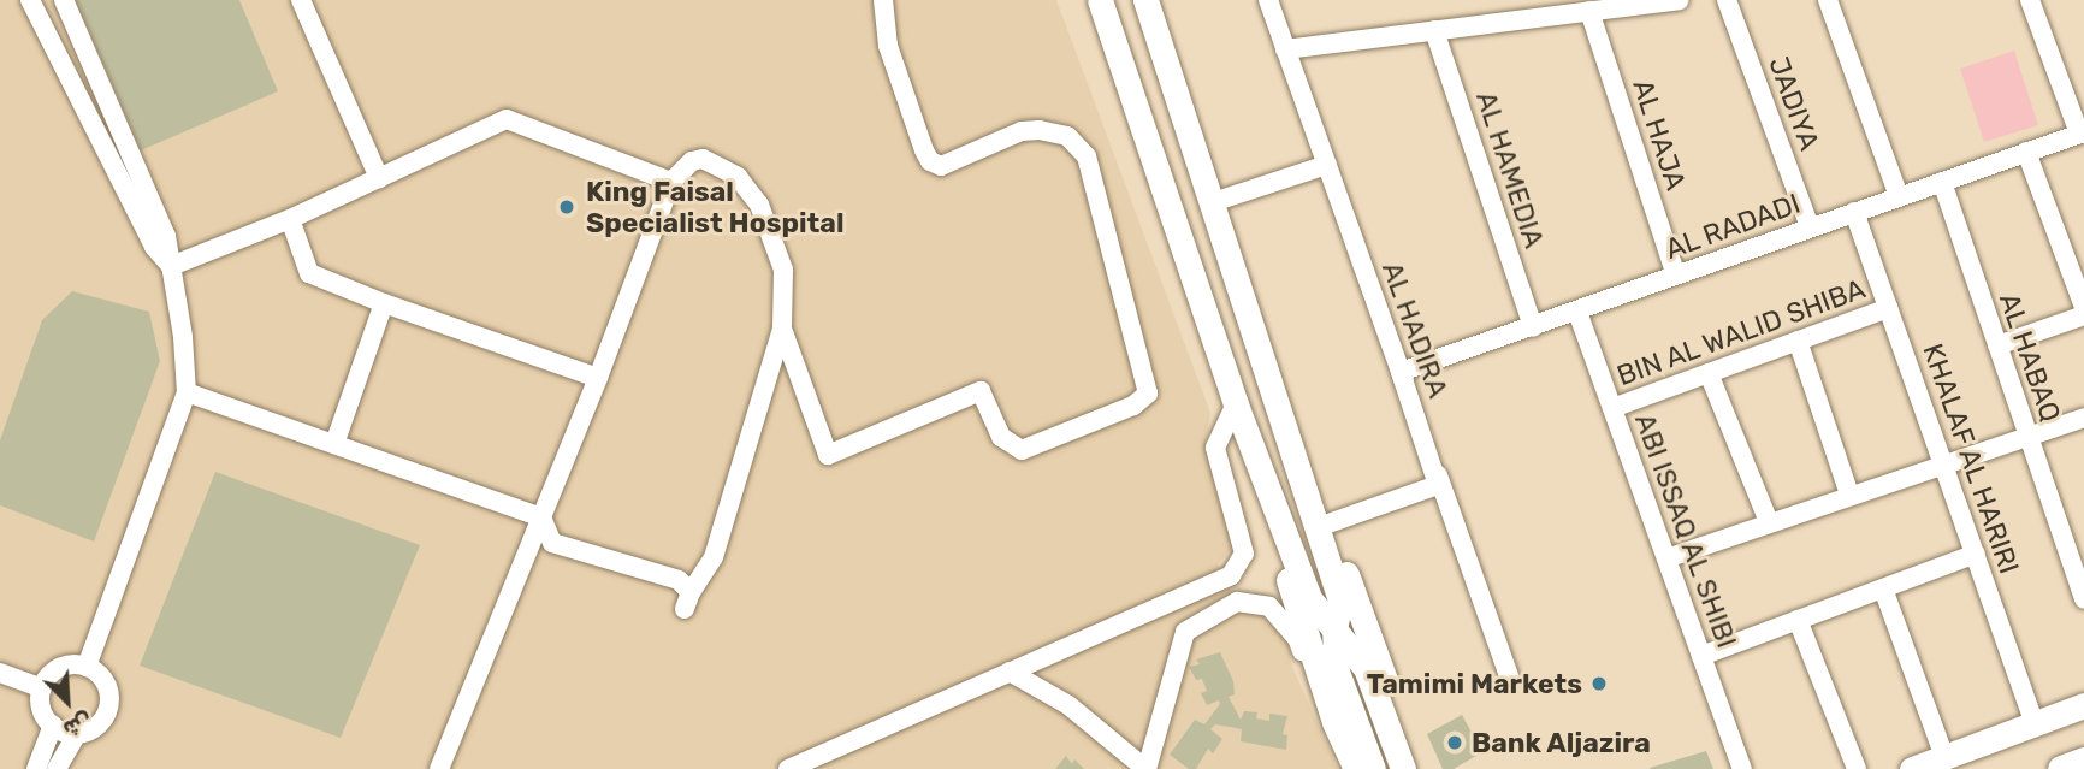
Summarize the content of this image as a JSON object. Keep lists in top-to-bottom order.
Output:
{
  "streets": {
    "street": [
      "JADIYA",
      "AL HAJA",
      "AL HAMEDIA",
      "AL RADADI",
      "AL HADIRA",
      "BIN AL WALID SHIBA",
      "AL HABAQ",
      "KHALAF AL HARIRI",
      "ABI ISSAQ AL SHIBI"
    ]
  },
  "crossings": [
    ["JADIYA", "AL RADADI"],
    ["AL HAJA", "AL RADADI"],
    ["AL HAMEDIA", "AL RADADI"],
    ["AL RADADI", "AL HADIRA"],
    ["AL RADADI", "AL HABAQ"],
    ["AL RADADI", "KHALAF AL HARIRI"],
    ["AL RADADI", "ABI ISSAQ AL SHIBI"],
    ["BIN AL WALID SHIBA", "KHALAF AL HARIRI"],
    ["BIN AL WALID SHIBA", "ABI ISSAQ AL SHIBI"]
  ],
  "places": ["King Faisal Specialist Hospital", "Tamimi Markets", "Bank Aljazira"],
  "north": "bottom right"
}
